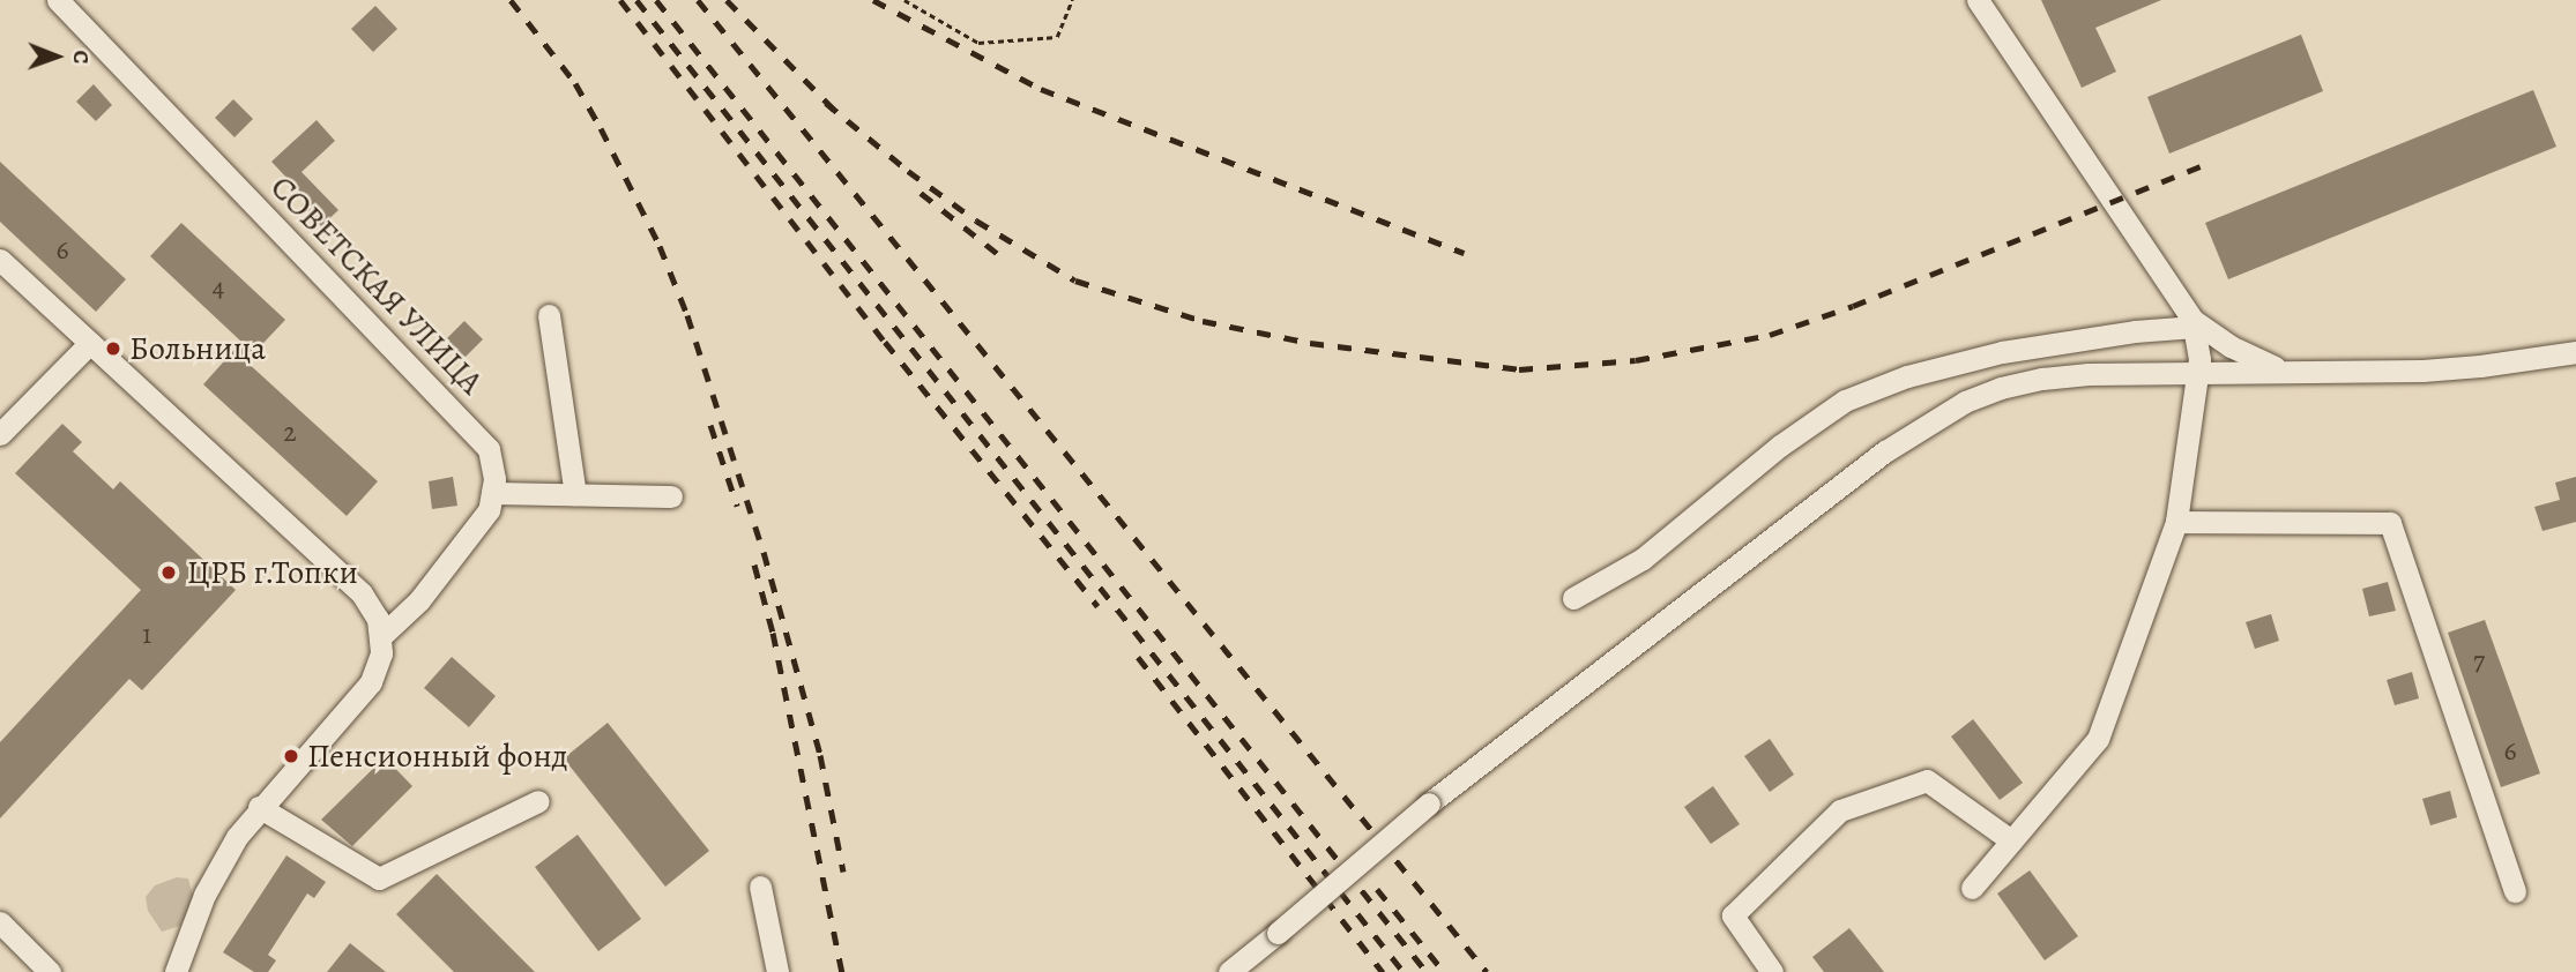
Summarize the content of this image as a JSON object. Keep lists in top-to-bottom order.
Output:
{
  "streets": {
    "street": ["СОВЕТСКАЯ УЛИЦА"]
  },
  "places": ["Больница", "ЦРБ г.Топки", "Пенсионный фонд"],
  "house_numbers": [
    "6",
    "4",
    "2",
    "1",
    "7",
    "6"
  ],
  "north": "right"
}
